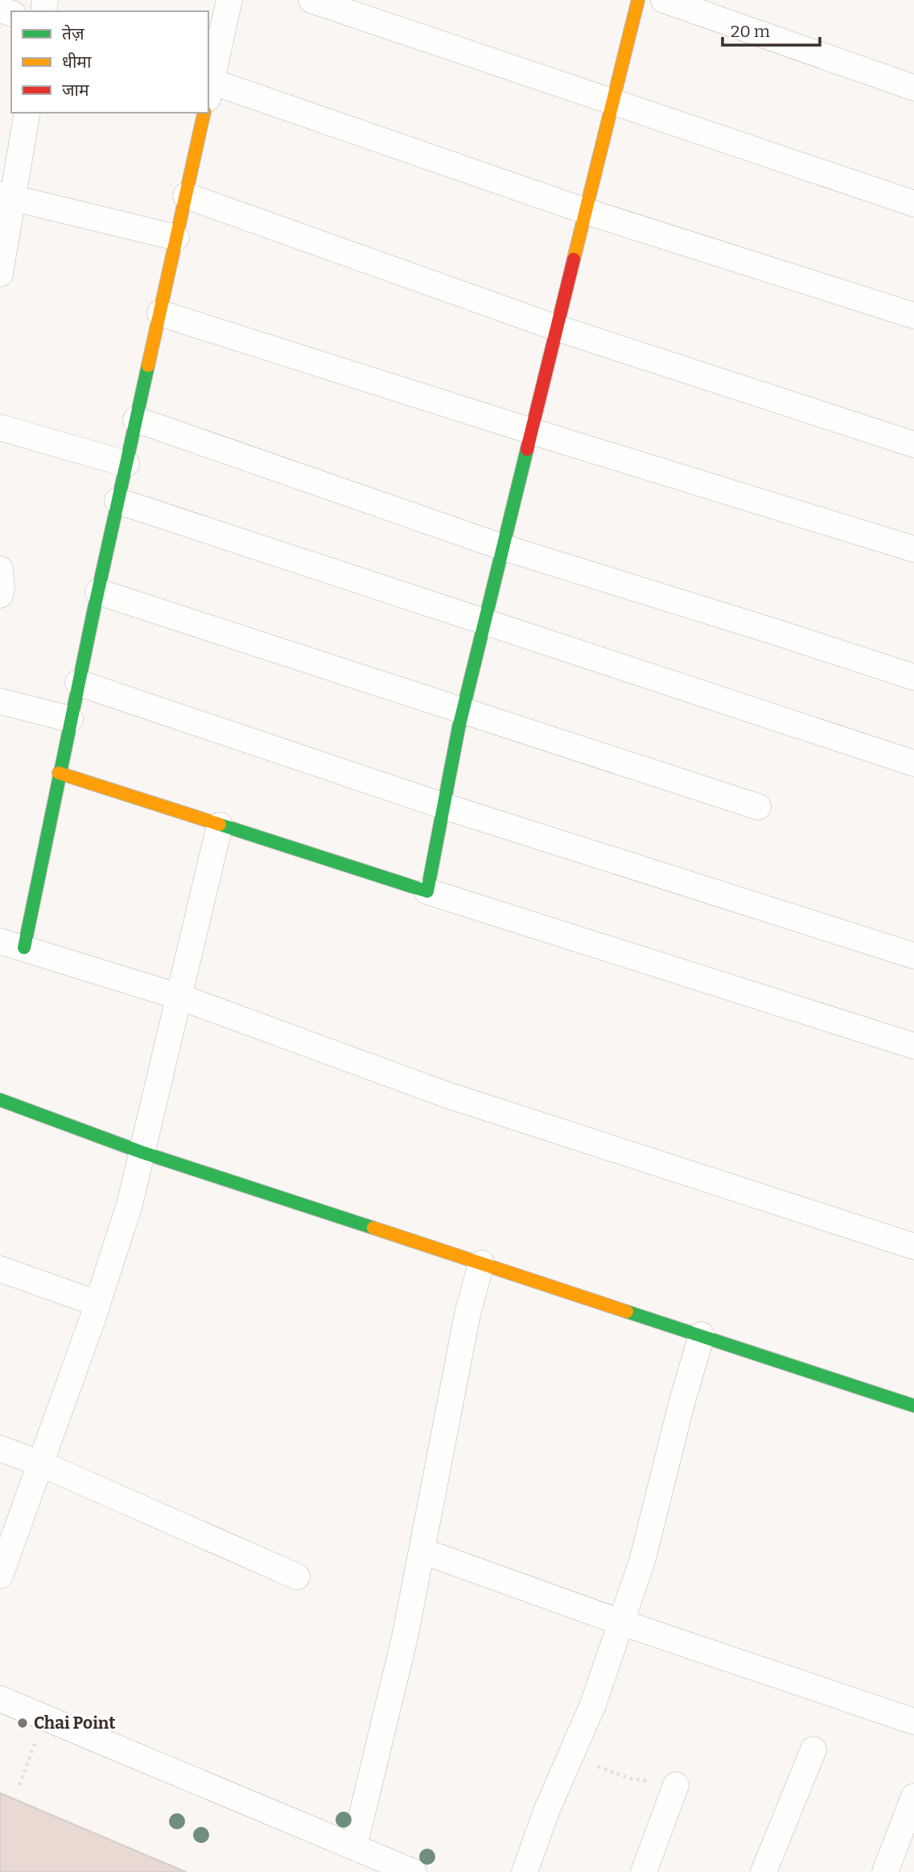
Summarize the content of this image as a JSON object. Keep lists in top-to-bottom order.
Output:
{
  "places": ["Chai Point"],
  "legend": ["तेज़", "धीमा", "जाम"],
  "scale_bar": "20 m"
}
